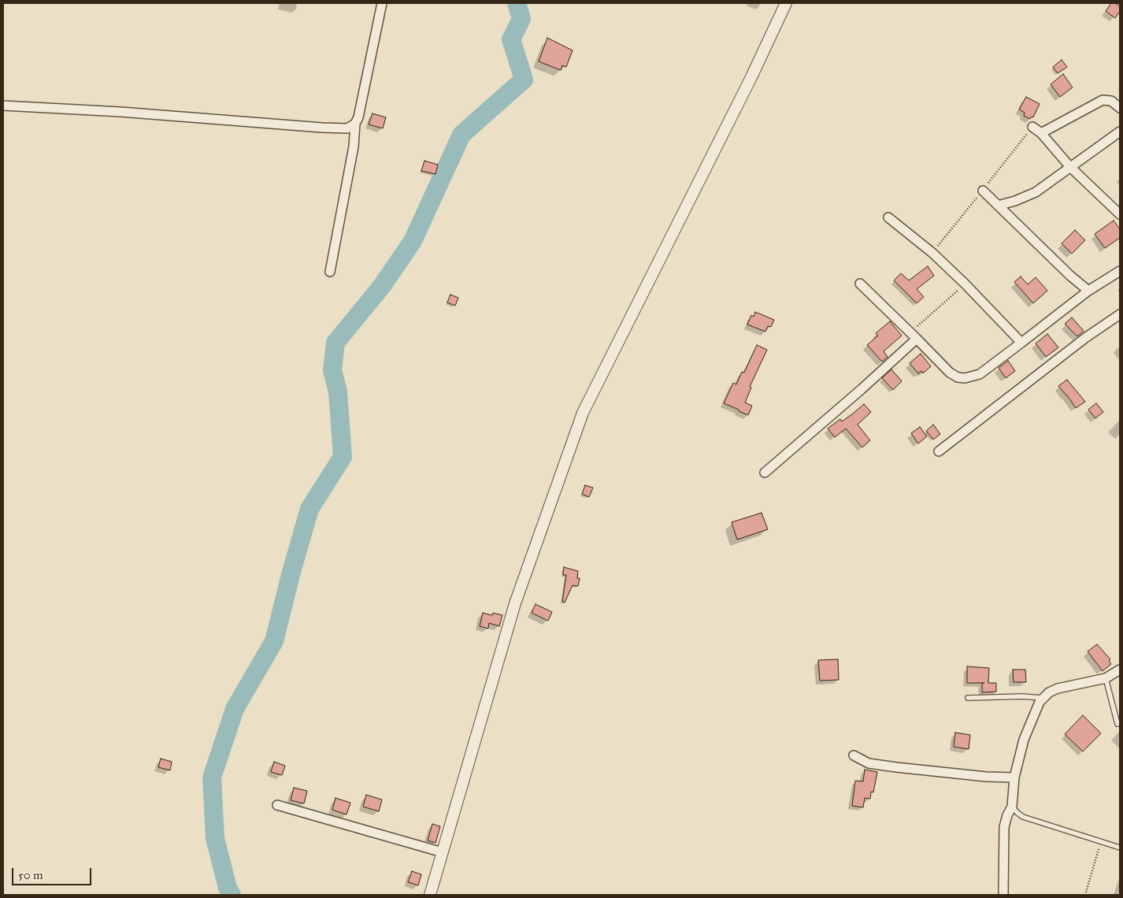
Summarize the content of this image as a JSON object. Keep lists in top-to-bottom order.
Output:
{
  "scale_bar": "50 m"
}
